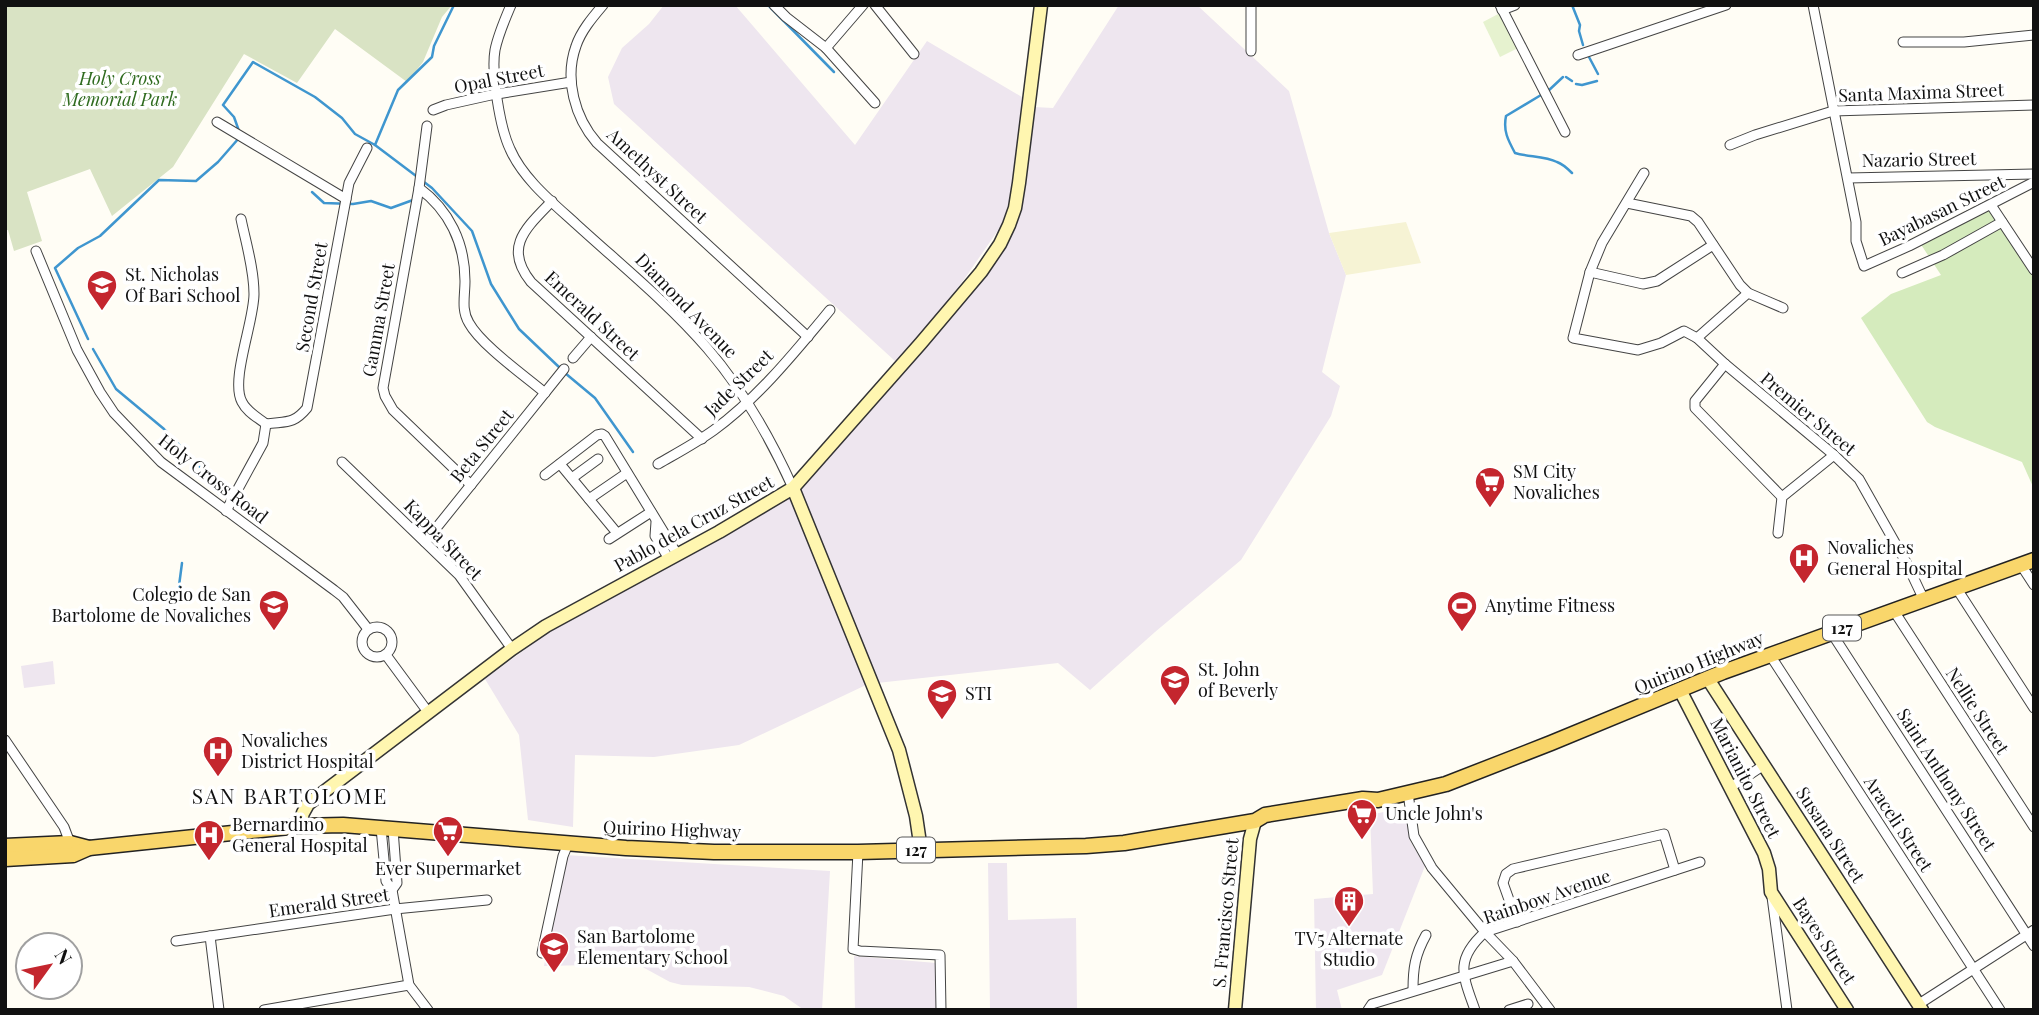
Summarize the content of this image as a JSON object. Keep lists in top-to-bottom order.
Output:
{
  "streets": {
    "main road": ["127", "Quirino Highway"],
    "street": [
      "Opal Street",
      "Santa Maxima Street",
      "Nazario Street",
      "Amethyst Street",
      "Bayabasan Street",
      "Second Street",
      "Diamond Avenue",
      "Emerald Street",
      "Gamma Street",
      "Jade Street",
      "Premier Street",
      "Beta Street",
      "Holy Cross Road",
      "Pablo dela Cruz Street",
      "Kappa Street",
      "Nellie Street",
      "Marianito Street",
      "Saint Anthony Street",
      "Araceli Street",
      "Susana Street",
      "Rainbow Avenue",
      "S. Francisco Street",
      "Bayes Street"
    ]
  },
  "crossings": [
    ["Opal Street", "Amethyst Street"],
    ["Opal Street", "Diamond Avenue"],
    ["Nazario Street", "Bayabasan Street"],
    ["Amethyst Street", "Jade Street"],
    ["Diamond Avenue", "Emerald Street"],
    ["Diamond Avenue", "Jade Street"],
    ["Diamond Avenue", "Pablo dela Cruz Street"],
    ["Diamond Avenue", "Quirino Highway"],
    ["Emerald Street", "Jade Street"],
    ["Gamma Street", "Beta Street"],
    ["Premier Street", "Quirino Highway"],
    ["Beta Street", "Kappa Street"],
    ["Pablo dela Cruz Street", "Kappa Street"],
    ["Pablo dela Cruz Street", "Quirino Highway"],
    ["Quirino Highway", "Nellie Street"],
    ["Quirino Highway", "Marianito Street"],
    ["Quirino Highway", "Saint Anthony Street"],
    ["Quirino Highway", "Araceli Street"],
    ["Quirino Highway", "Susana Street"],
    ["Quirino Highway", "S. Francisco Street"],
    ["Marianito Street", "Bayes Street"]
  ],
  "districts": ["SAN BARTOLOME"],
  "parks": ["Holy Cross Memorial Park"],
  "places": {
    "school or university": [
      "St. Nicholas Of Bari School",
      "Colegio de San Bartolome de Novaliches",
      "St. John of Beverly",
      "STI",
      "San Bartolome Elementary School"
    ],
    "supermarket": ["SM City Novaliches", "Uncle John's", "Ever Supermarket"],
    "hospital": ["Novaliches General Hospital", "Novaliches District Hospital", "Bernardino General Hospital"],
    "sports": ["Anytime Fitness"],
    "building": ["TV5 Alternate Studio"]
  },
  "north": "top right"
}
